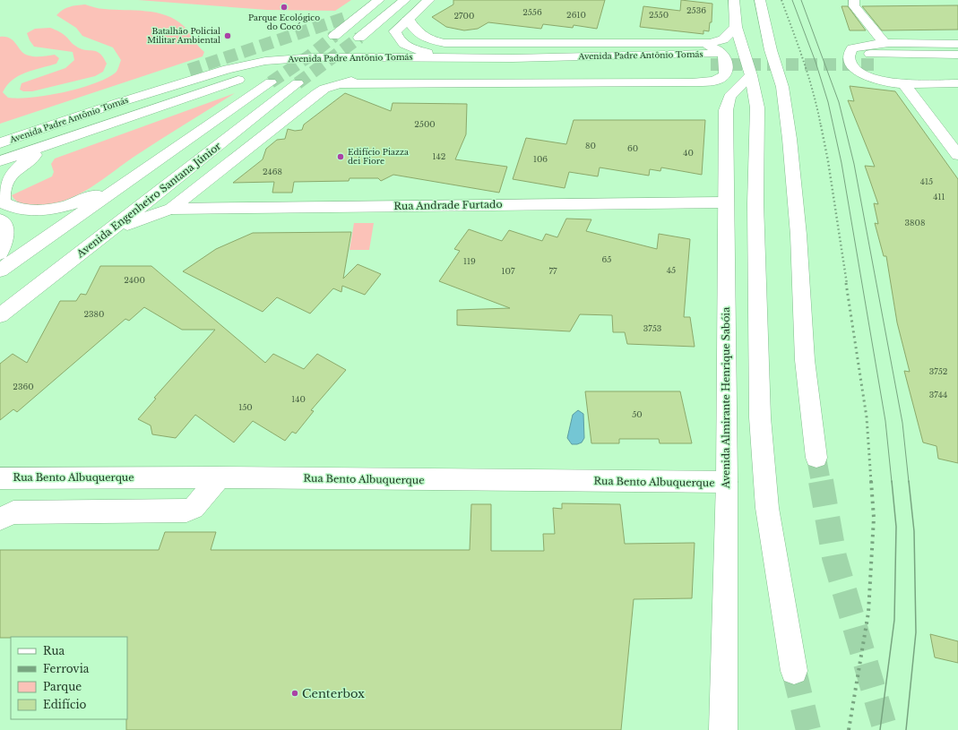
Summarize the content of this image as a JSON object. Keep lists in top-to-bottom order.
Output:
{
  "streets": {
    "main road": [
      "Avenida Padre Antônio Tomás",
      "Avenida Engenheiro Santana Júnior",
      "Rua Andrade Furtado",
      "Avenida Almirante Henrique Sabóia",
      "Rua Bento Albuquerque"
    ]
  },
  "crossings": [
    ["Rua Andrade Furtado", "Avenida Almirante Henrique Sabóia"],
    ["Avenida Almirante Henrique Sabóia", "Rua Bento Albuquerque"]
  ],
  "places": [
    "Parque Ecológico do Cocó",
    "Batalhão Policial Militar Ambiental",
    "Edifício Piazza dei Fiore",
    "Centerbox"
  ],
  "house_numbers": [
    "2536",
    "2556",
    "2610",
    "2550",
    "2700",
    "2500",
    "80",
    "60",
    "40",
    "142",
    "106",
    "2468",
    "415",
    "411",
    "3808",
    "65",
    "119",
    "45",
    "107",
    "77",
    "2400",
    "2380",
    "3753",
    "3752",
    "2360",
    "3744",
    "140",
    "150",
    "50"
  ],
  "legend": [
    "Rua",
    "Ferrovia",
    "Parque",
    "Edifício"
  ]
}
